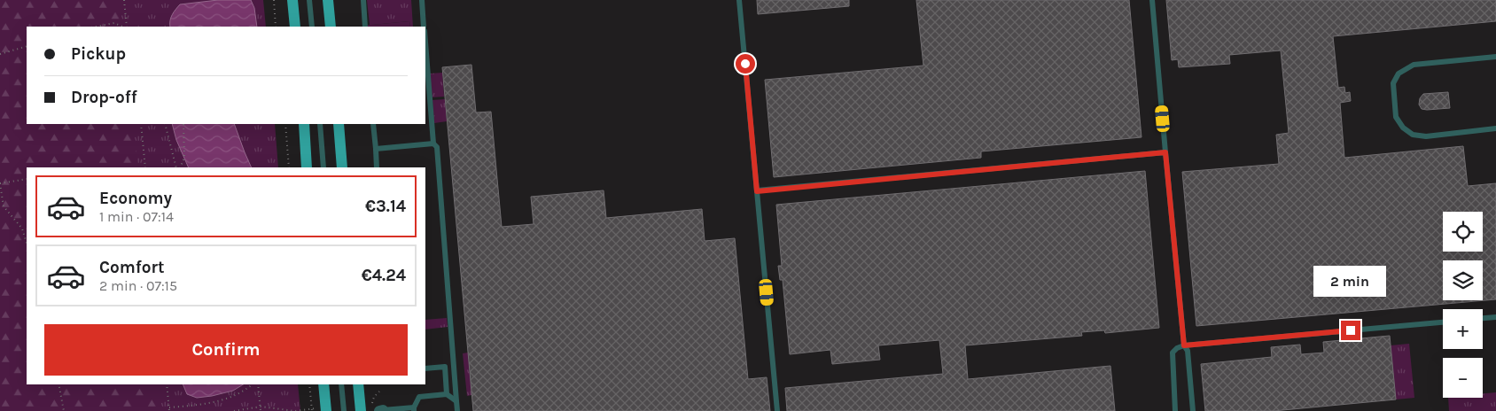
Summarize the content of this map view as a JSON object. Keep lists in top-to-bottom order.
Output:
{
  "page": {
    "banner": ["Pickup", "Drop-off"],
    "list": [
      {
        "name": "Economy",
        "note": "1 min · 07:14",
        "value": "€3.14"
      },
      {
        "name": "Comfort",
        "note": "2 min · 07:15",
        "value": "€4.24"
      }
    ],
    "map_buttons": ["+", "−"],
    "bubble": "2 min",
    "buttons": "Confirm"
  }
}
